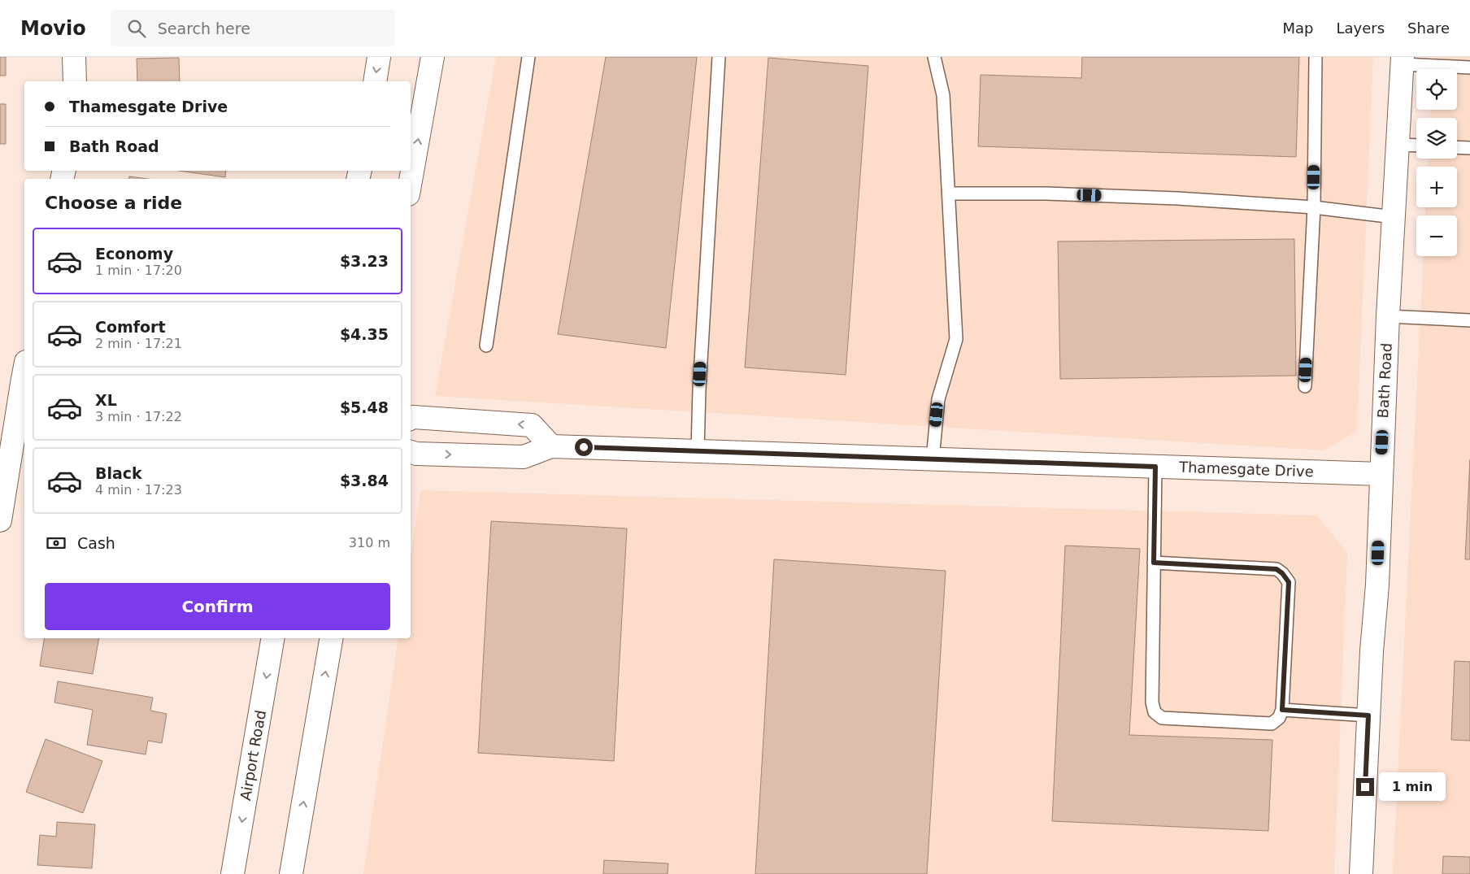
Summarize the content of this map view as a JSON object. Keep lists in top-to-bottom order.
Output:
{
  "streets": {
    "street": ["Bath Road", "Thamesgate Drive", "Airport Road"]
  },
  "crossings": [
    ["Bath Road", "Thamesgate Drive"]
  ],
  "page": {
    "header": "Movio",
    "search": "Search here",
    "nav": ["Map", "Layers", "Share"],
    "map_buttons": ["+", "−"],
    "banner": ["Thamesgate Drive", "Bath Road"],
    "heading": "Choose a ride",
    "list": [
      {
        "name": "Economy",
        "note": "1 min · 17:20",
        "value": "$3.23"
      },
      {
        "name": "Comfort",
        "note": "2 min · 17:21",
        "value": "$4.35"
      },
      {
        "name": "XL",
        "note": "3 min · 17:22",
        "value": "$5.48"
      },
      {
        "name": "Black",
        "note": "4 min · 17:23",
        "value": "$3.84"
      }
    ],
    "pay": ["Cash", "310 m"],
    "buttons": "Confirm",
    "bubble": "1 min"
  }
}
